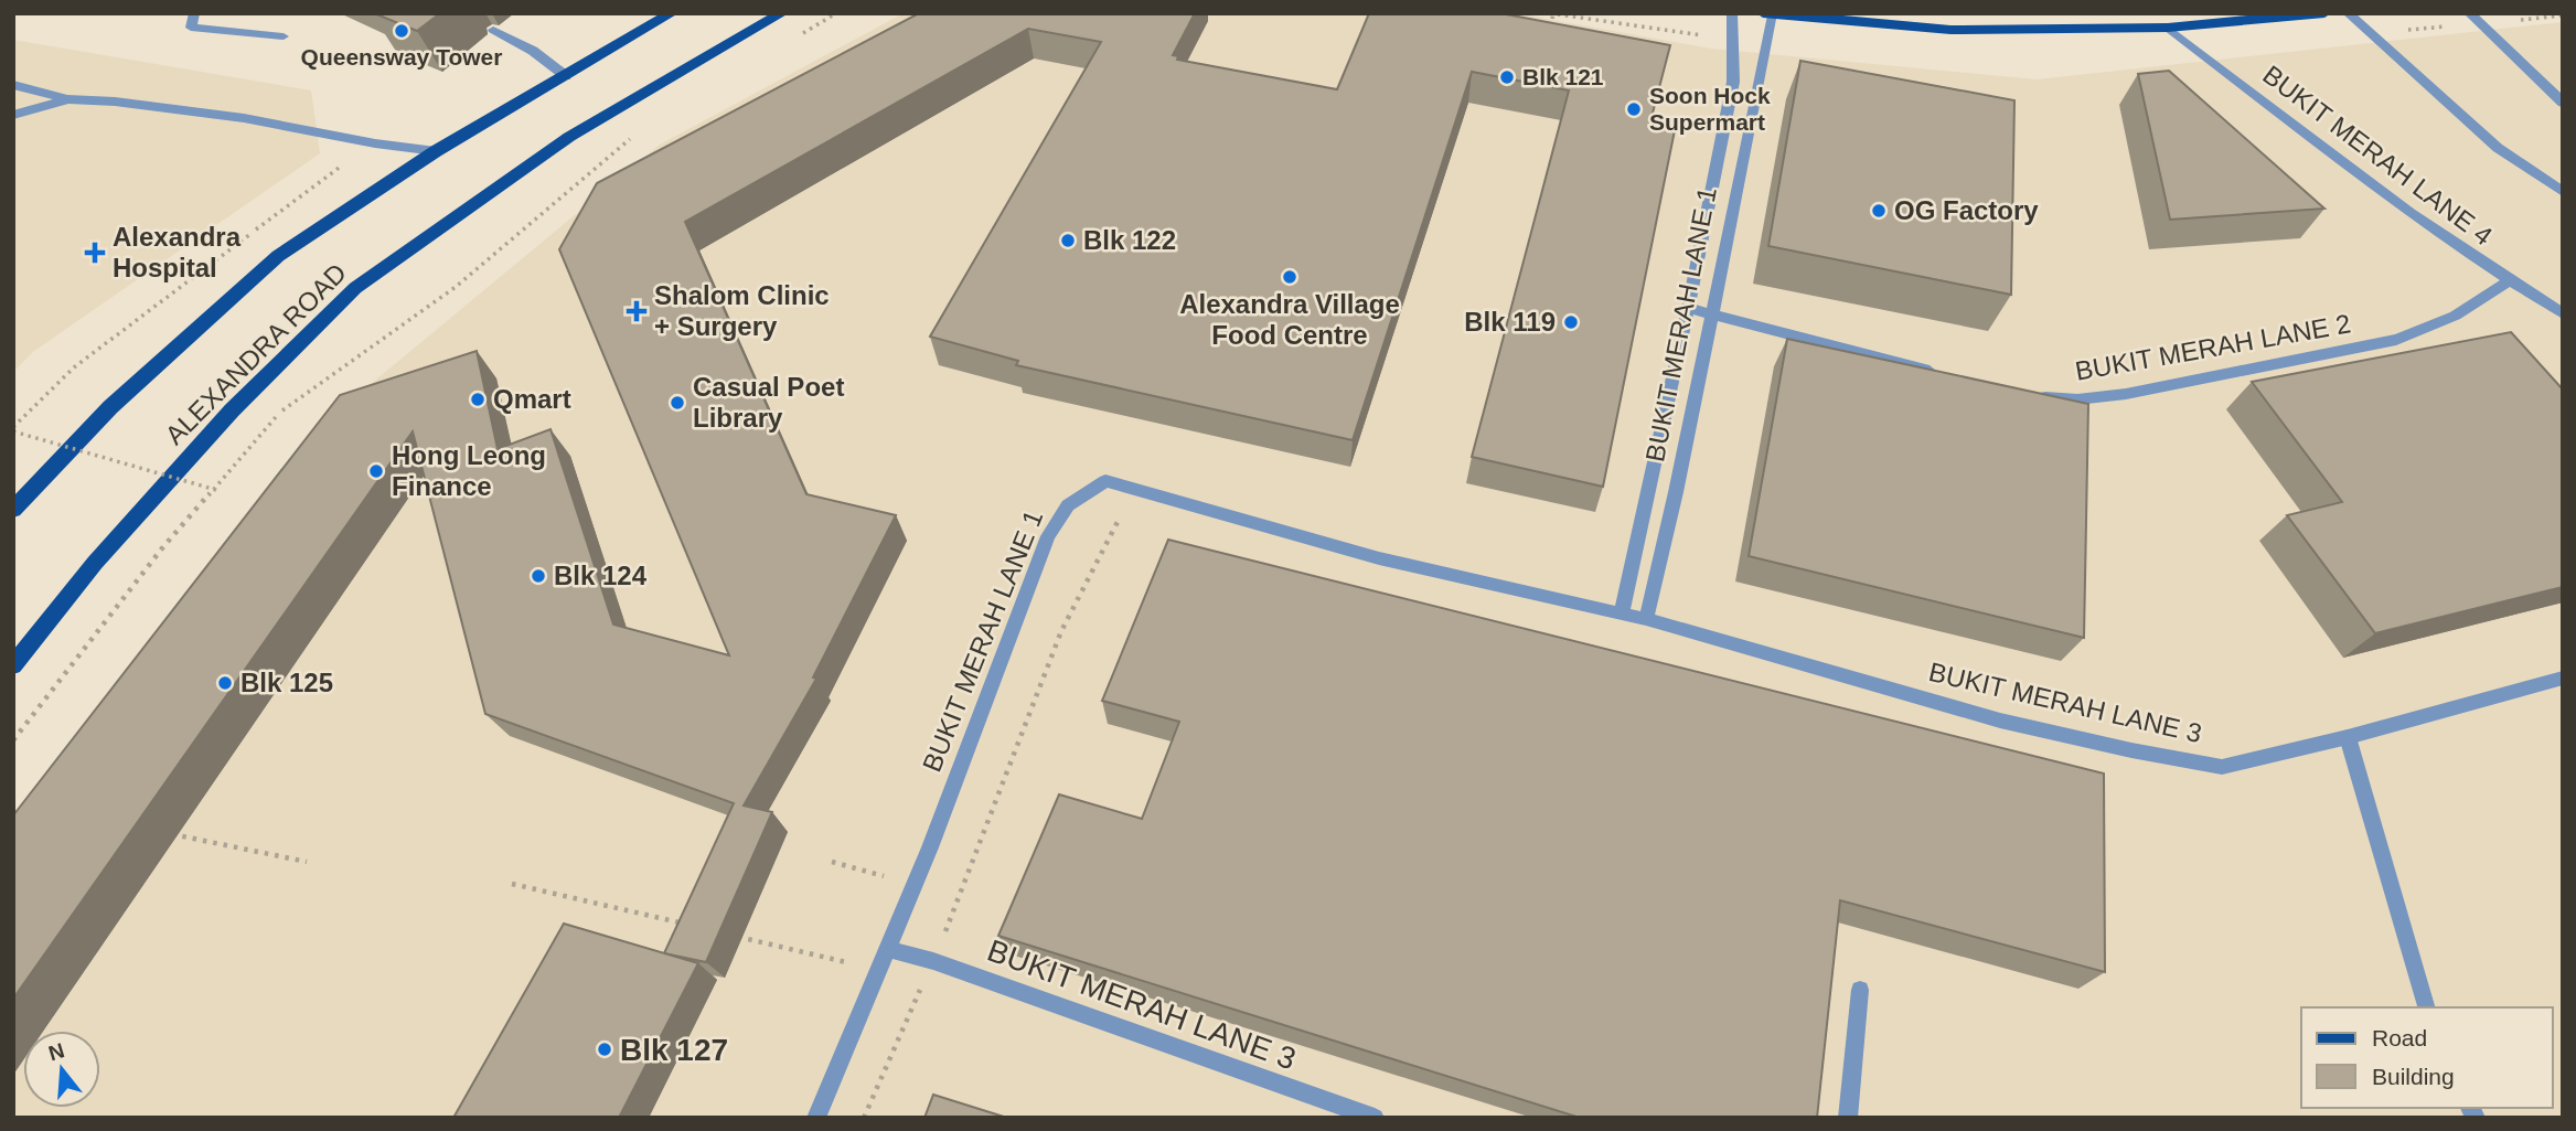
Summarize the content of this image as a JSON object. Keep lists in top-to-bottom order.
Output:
{
  "streets": {
    "main road": ["ALEXANDRA ROAD"],
    "street": [
      "BUKIT MERAH LANE 4",
      "BUKIT MERAH LANE 1",
      "BUKIT MERAH LANE 2",
      "BUKIT MERAH LANE 3"
    ]
  },
  "crossings": [
    ["BUKIT MERAH LANE 4", "BUKIT MERAH LANE 2"],
    ["BUKIT MERAH LANE 1", "BUKIT MERAH LANE 3"]
  ],
  "places": {
    "other": [
      "Queensway Tower",
      "Blk 121",
      "Soon Hock Supermart",
      "OG Factory",
      "Blk 122",
      "Alexandra Village Food Centre",
      "Blk 119",
      "Qmart",
      "Casual Poet Library",
      "Hong Leong Finance",
      "Blk 124",
      "Blk 125",
      "Blk 127"
    ],
    "health": ["Alexandra Hospital", "Shalom Clinic + Surgery"]
  },
  "legend": ["Road", "Building"],
  "north": "top"
}
